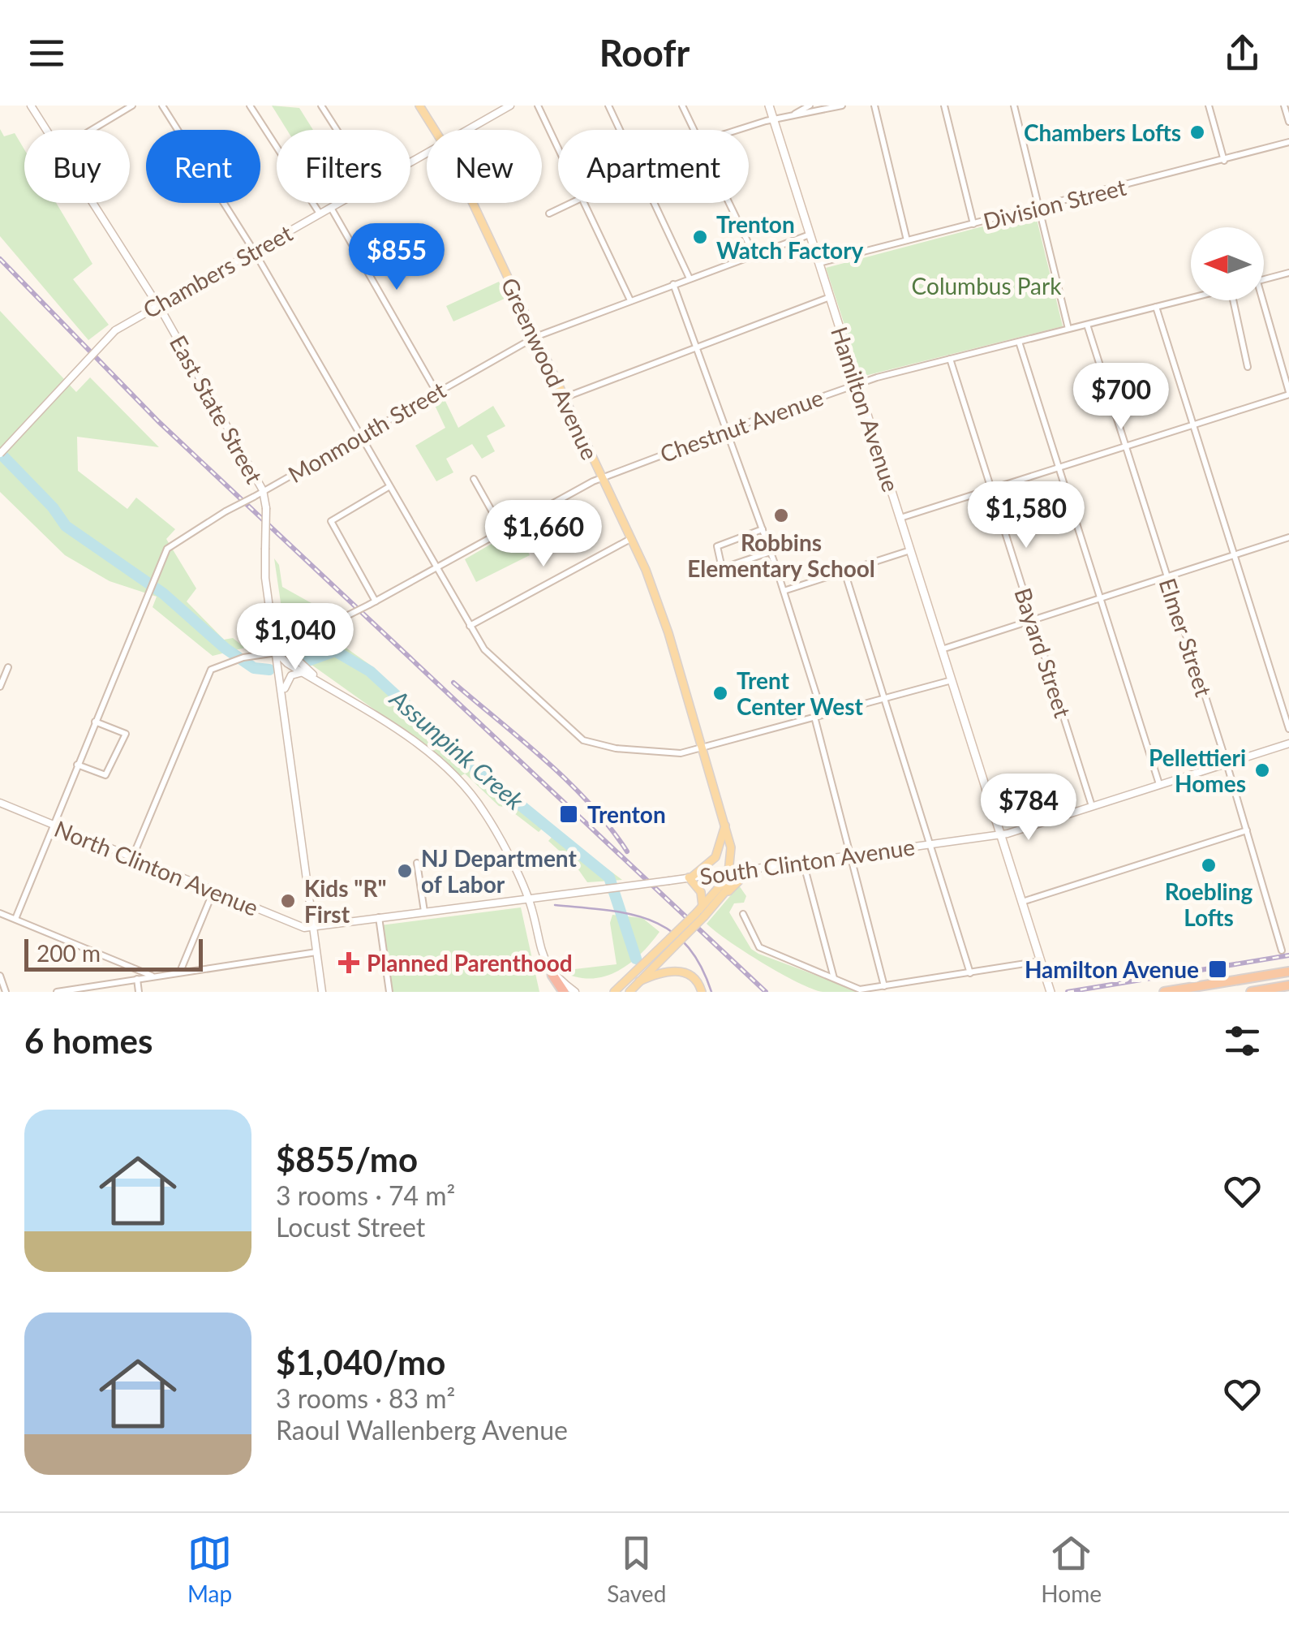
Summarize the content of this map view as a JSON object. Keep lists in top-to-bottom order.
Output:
{
  "streets": {
    "main road": ["Greenwood Avenue", "Hamilton Avenue"],
    "street": [
      "Division Street",
      "Chambers Street",
      "East State Street",
      "Chestnut Avenue",
      "Monmouth Street",
      "Elmer Street",
      "Bayard Street",
      "South Clinton Avenue",
      "North Clinton Avenue"
    ]
  },
  "crossings": [
    ["Division Street", "Hamilton Avenue"],
    ["Chambers Street", "East State Street"],
    ["Greenwood Avenue", "Chestnut Avenue"],
    ["Greenwood Avenue", "Monmouth Street"],
    ["Greenwood Avenue", "South Clinton Avenue"],
    ["East State Street", "Chestnut Avenue"],
    ["East State Street", "Monmouth Street"],
    ["East State Street", "South Clinton Avenue"],
    ["East State Street", "North Clinton Avenue"],
    ["Hamilton Avenue", "Chestnut Avenue"],
    ["Hamilton Avenue", "Monmouth Street"],
    ["Hamilton Avenue", "South Clinton Avenue"],
    ["Chestnut Avenue", "Elmer Street"],
    ["Chestnut Avenue", "Bayard Street"],
    ["Monmouth Street", "North Clinton Avenue"],
    ["Elmer Street", "South Clinton Avenue"],
    ["Bayard Street", "South Clinton Avenue"],
    ["South Clinton Avenue", "North Clinton Avenue"]
  ],
  "water": ["Assunpink Creek"],
  "parks": ["Columbus Park"],
  "places": {
    "other": [
      "Chambers Lofts",
      "Trenton Watch Factory",
      "Robbins Elementary School",
      "Trent Center West",
      "Pellettieri Homes",
      "Roebling Lofts",
      "NJ Department of Labor",
      "Kids \"R\" First"
    ],
    "transit": ["Trenton", "Hamilton Avenue"],
    "health": ["Planned Parenthood"]
  },
  "scale_bar": "200 m",
  "north": "left",
  "page": {
    "header": "Roofr",
    "chip": [
      "Buy",
      "Rent",
      "Filters",
      "New",
      "Apartment"
    ],
    "price": [
      "$855",
      "$700",
      "$1,580",
      "$1,660",
      "$1,040",
      "$784"
    ],
    "scale": "200 m",
    "heading": "6 homes",
    "list": [
      {
        "name": "$855/mo",
        "note": "3 rooms · 74 m² · Locust Street"
      },
      {
        "name": "$1,040/mo",
        "note": "3 rooms · 83 m² · Raoul Wallenberg Avenue"
      }
    ],
    "tabs": ["Map", "Saved", "Home"]
  }
}
